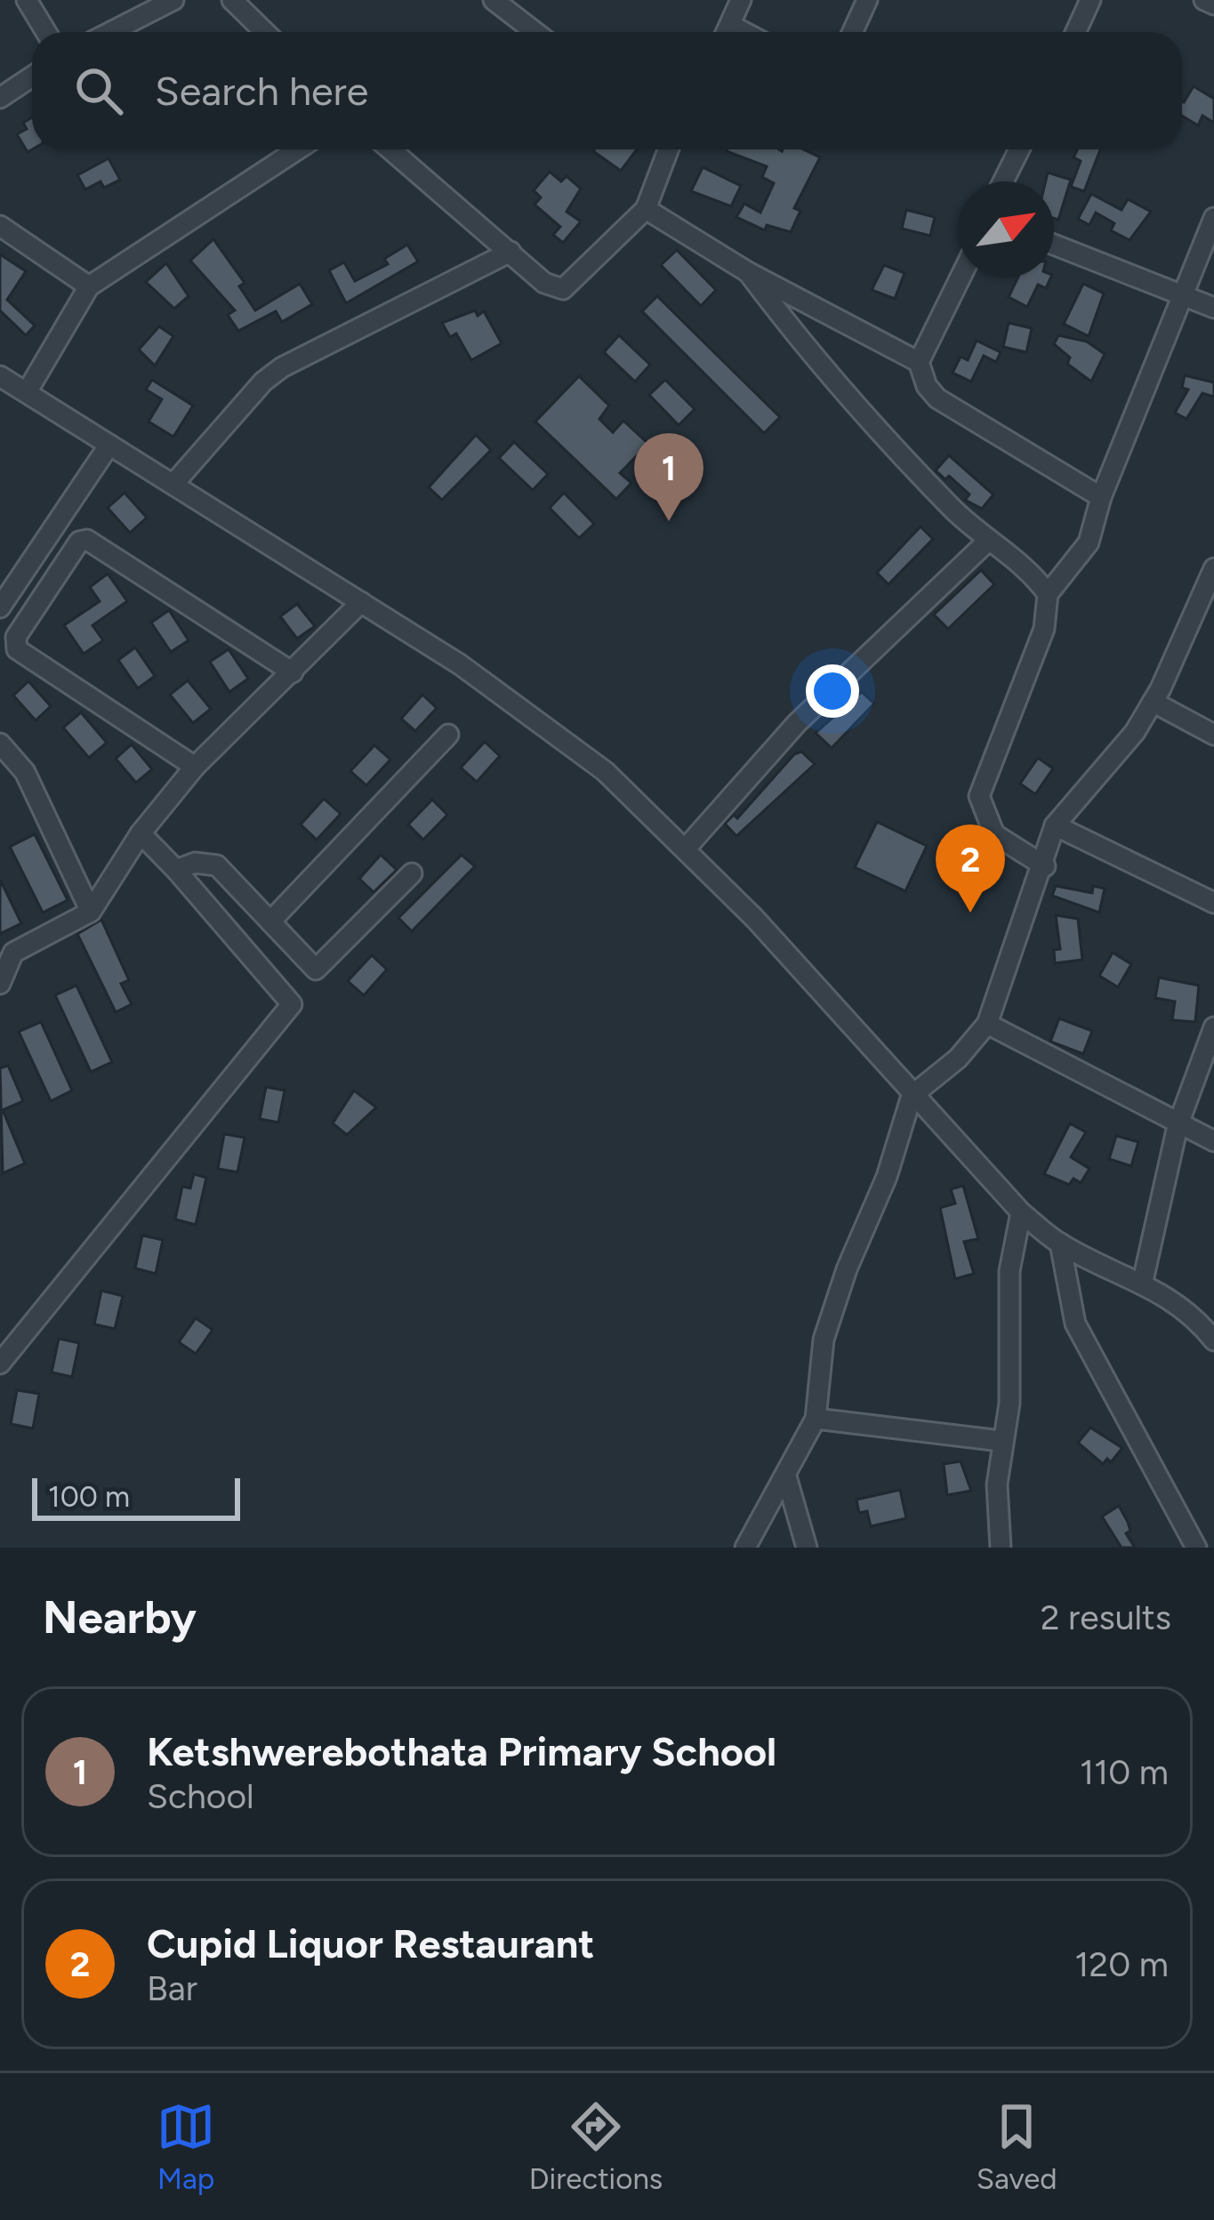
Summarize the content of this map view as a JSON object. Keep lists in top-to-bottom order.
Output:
{
  "scale_bar": "100 m",
  "north": "top right",
  "page": {
    "search": "Search here",
    "pins": ["1", "2"],
    "scale": "100 m",
    "heading": ["Nearby", "2 results"],
    "list": [
      {
        "mark": "1",
        "name": "Ketshwerebothata Primary School",
        "note": "School",
        "value": "110 m"
      },
      {
        "mark": "2",
        "name": "Cupid Liquor Restaurant",
        "note": "Bar",
        "value": "120 m"
      }
    ],
    "nav": ["Map", "Directions", "Saved"]
  }
}
